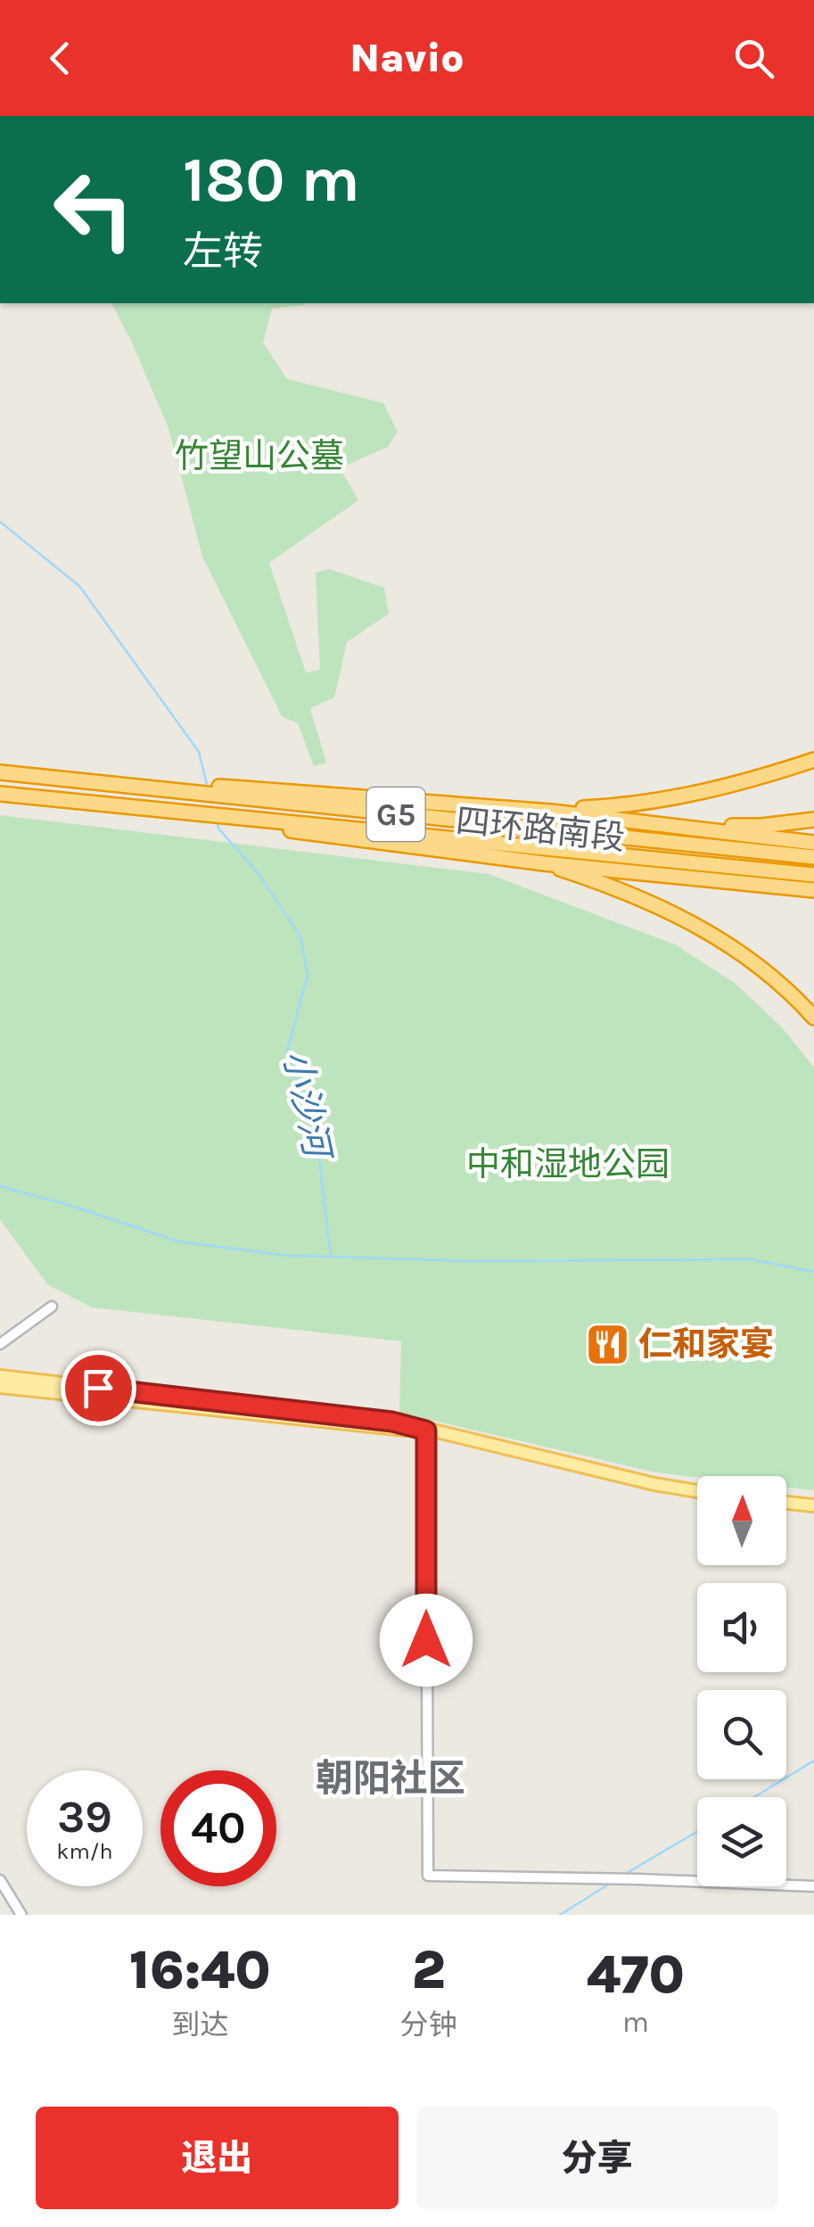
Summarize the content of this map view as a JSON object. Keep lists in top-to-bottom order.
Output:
{
  "streets": {
    "highway": ["G5", "四环路南段"]
  },
  "districts": ["朝阳社区"],
  "water": ["小沙河"],
  "parks": ["竹望山公墓", "中和湿地公园"],
  "places": {
    "restaurant": ["仁和家宴"]
  },
  "north": "top",
  "page": {
    "header": "Navio",
    "turn": ["180 m", "左转"],
    "speed": "39 km/h",
    "limit": "40",
    "eta": [
      "16:40",
      "到达",
      "2",
      "分钟",
      "470",
      "m"
    ],
    "buttons": ["退出", "分享"]
  }
}
